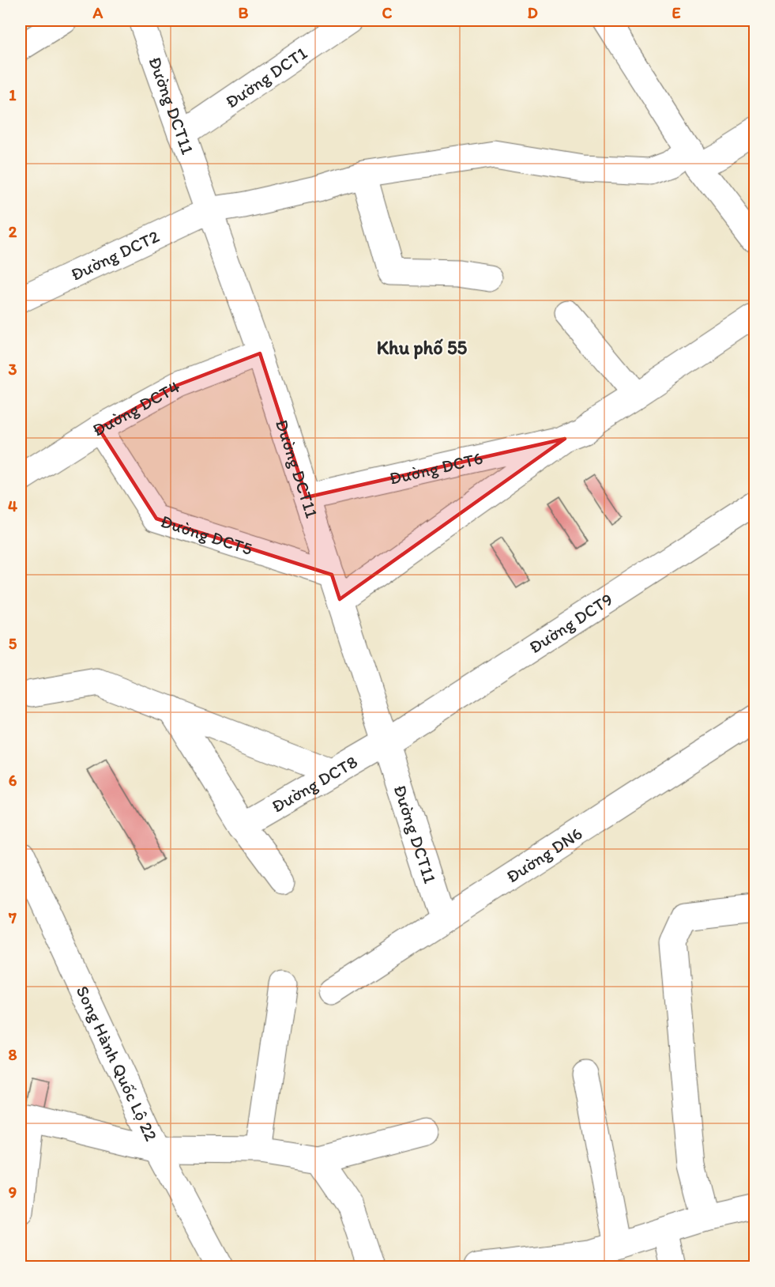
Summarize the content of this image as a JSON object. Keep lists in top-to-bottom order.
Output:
{
  "streets": {
    "street": [
      "Đường DCT1",
      "Đường DCT11",
      "Đường DCT2",
      "Đường DCT4",
      "Đường DCT6",
      "Đường DCT5",
      "Đường DCT9",
      "Đường DCT8",
      "Đường DN6",
      "Song Hành Quốc Lộ 22"
    ]
  },
  "crossings": [
    ["Đường DCT1", "Đường DCT11"],
    ["Đường DCT11", "Đường DCT2"],
    ["Đường DCT11", "Đường DCT4"],
    ["Đường DCT11", "Đường DCT6"],
    ["Đường DCT11", "Đường DCT5"],
    ["Đường DCT11", "Đường DCT9"],
    ["Đường DCT11", "Đường DCT8"],
    ["Đường DCT11", "Đường DN6"],
    ["Đường DCT4", "Đường DCT5"],
    ["Đường DCT9", "Đường DCT8"]
  ],
  "districts": ["Khu phố 55"],
  "grid": {
    "columns": [
      "A",
      "B",
      "C",
      "D",
      "E"
    ],
    "rows": [
      "1",
      "2",
      "3",
      "4",
      "5",
      "6",
      "7",
      "8",
      "9"
    ]
  }
}
